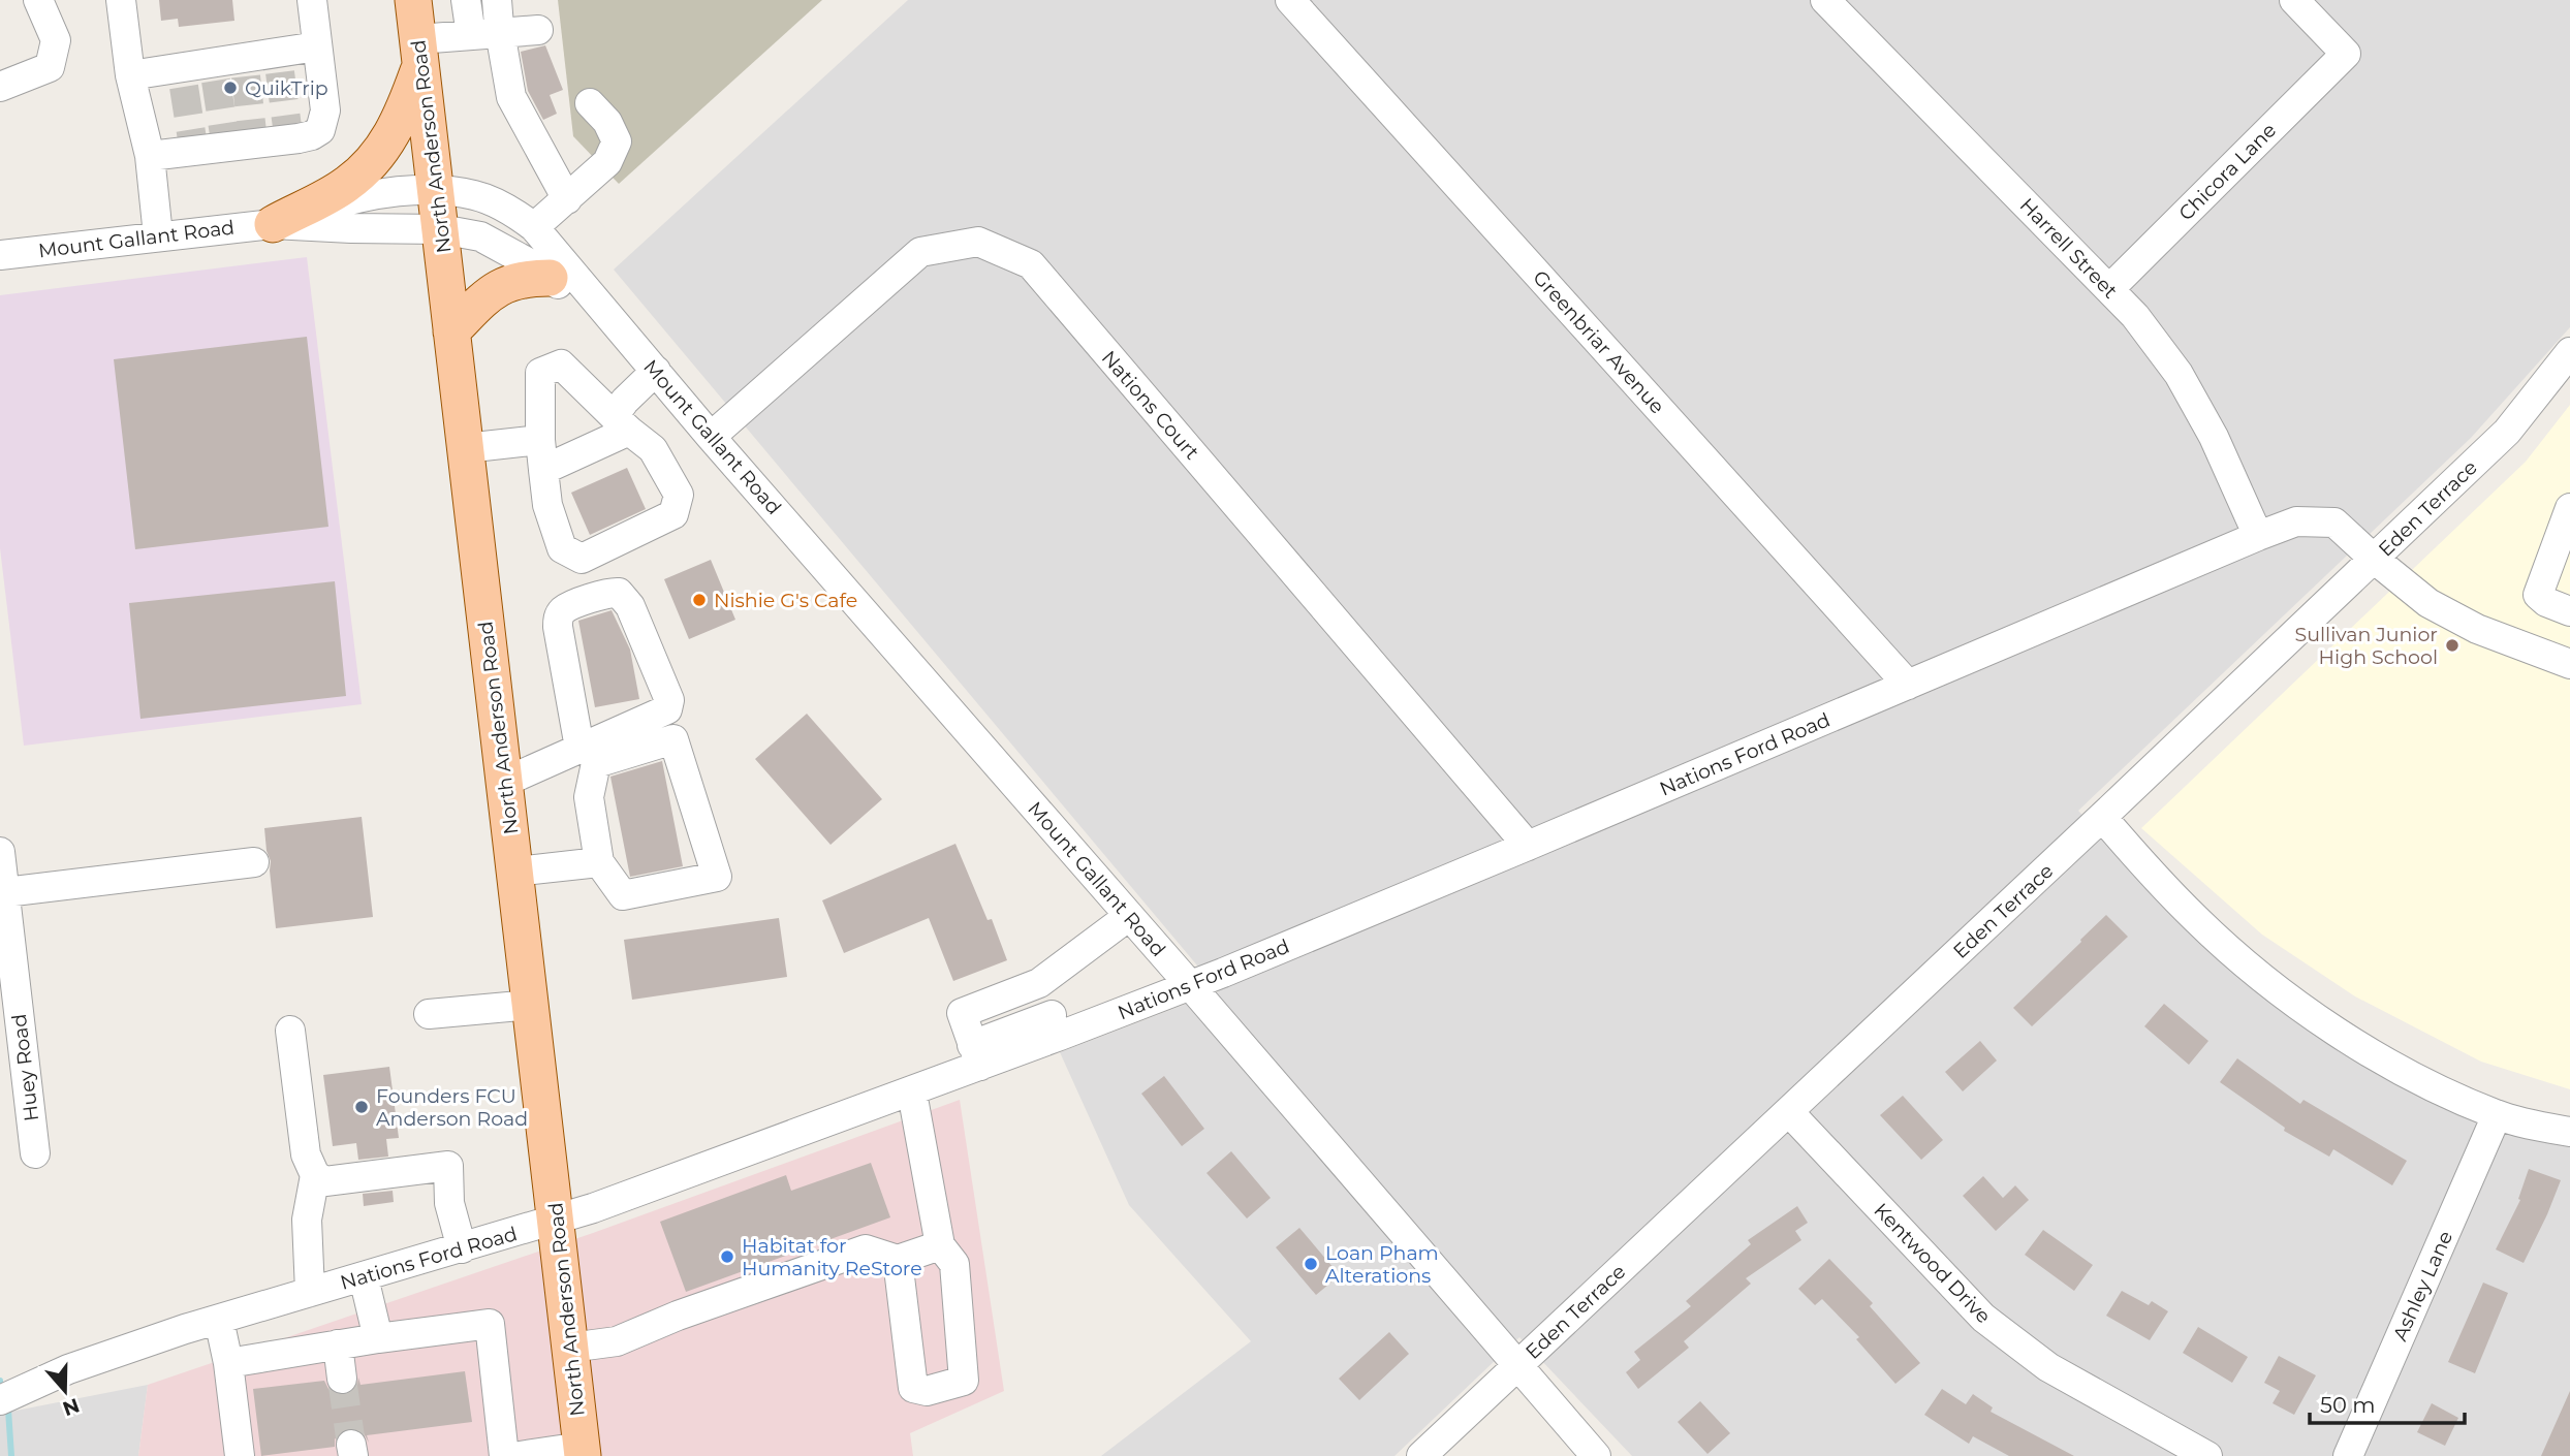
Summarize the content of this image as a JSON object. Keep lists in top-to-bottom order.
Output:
{
  "streets": {
    "main road": ["North Anderson Road"],
    "street": [
      "Chicora Lane",
      "Mount Gallant Road",
      "Harrell Street",
      "Greenbriar Avenue",
      "Nations Court",
      "Eden Terrace",
      "Nations Ford Road",
      "Huey Road",
      "Kentwood Drive",
      "Ashley Lane"
    ]
  },
  "crossings": [
    ["North Anderson Road", "Mount Gallant Road"],
    ["North Anderson Road", "Nations Ford Road"],
    ["Chicora Lane", "Harrell Street"],
    ["Mount Gallant Road", "Nations Court"],
    ["Mount Gallant Road", "Eden Terrace"],
    ["Mount Gallant Road", "Nations Ford Road"],
    ["Harrell Street", "Nations Ford Road"],
    ["Greenbriar Avenue", "Nations Ford Road"],
    ["Nations Court", "Nations Ford Road"],
    ["Eden Terrace", "Nations Ford Road"],
    ["Eden Terrace", "Kentwood Drive"]
  ],
  "places": [
    "QuikTrip",
    "Nishie G's Cafe",
    "Sullivan Junior High School",
    "Founders FCU Anderson Road",
    "Habitat for Humanity ReStore",
    "Loan Pham Alterations"
  ],
  "scale_bar": "50 m",
  "north": "bottom"
}
